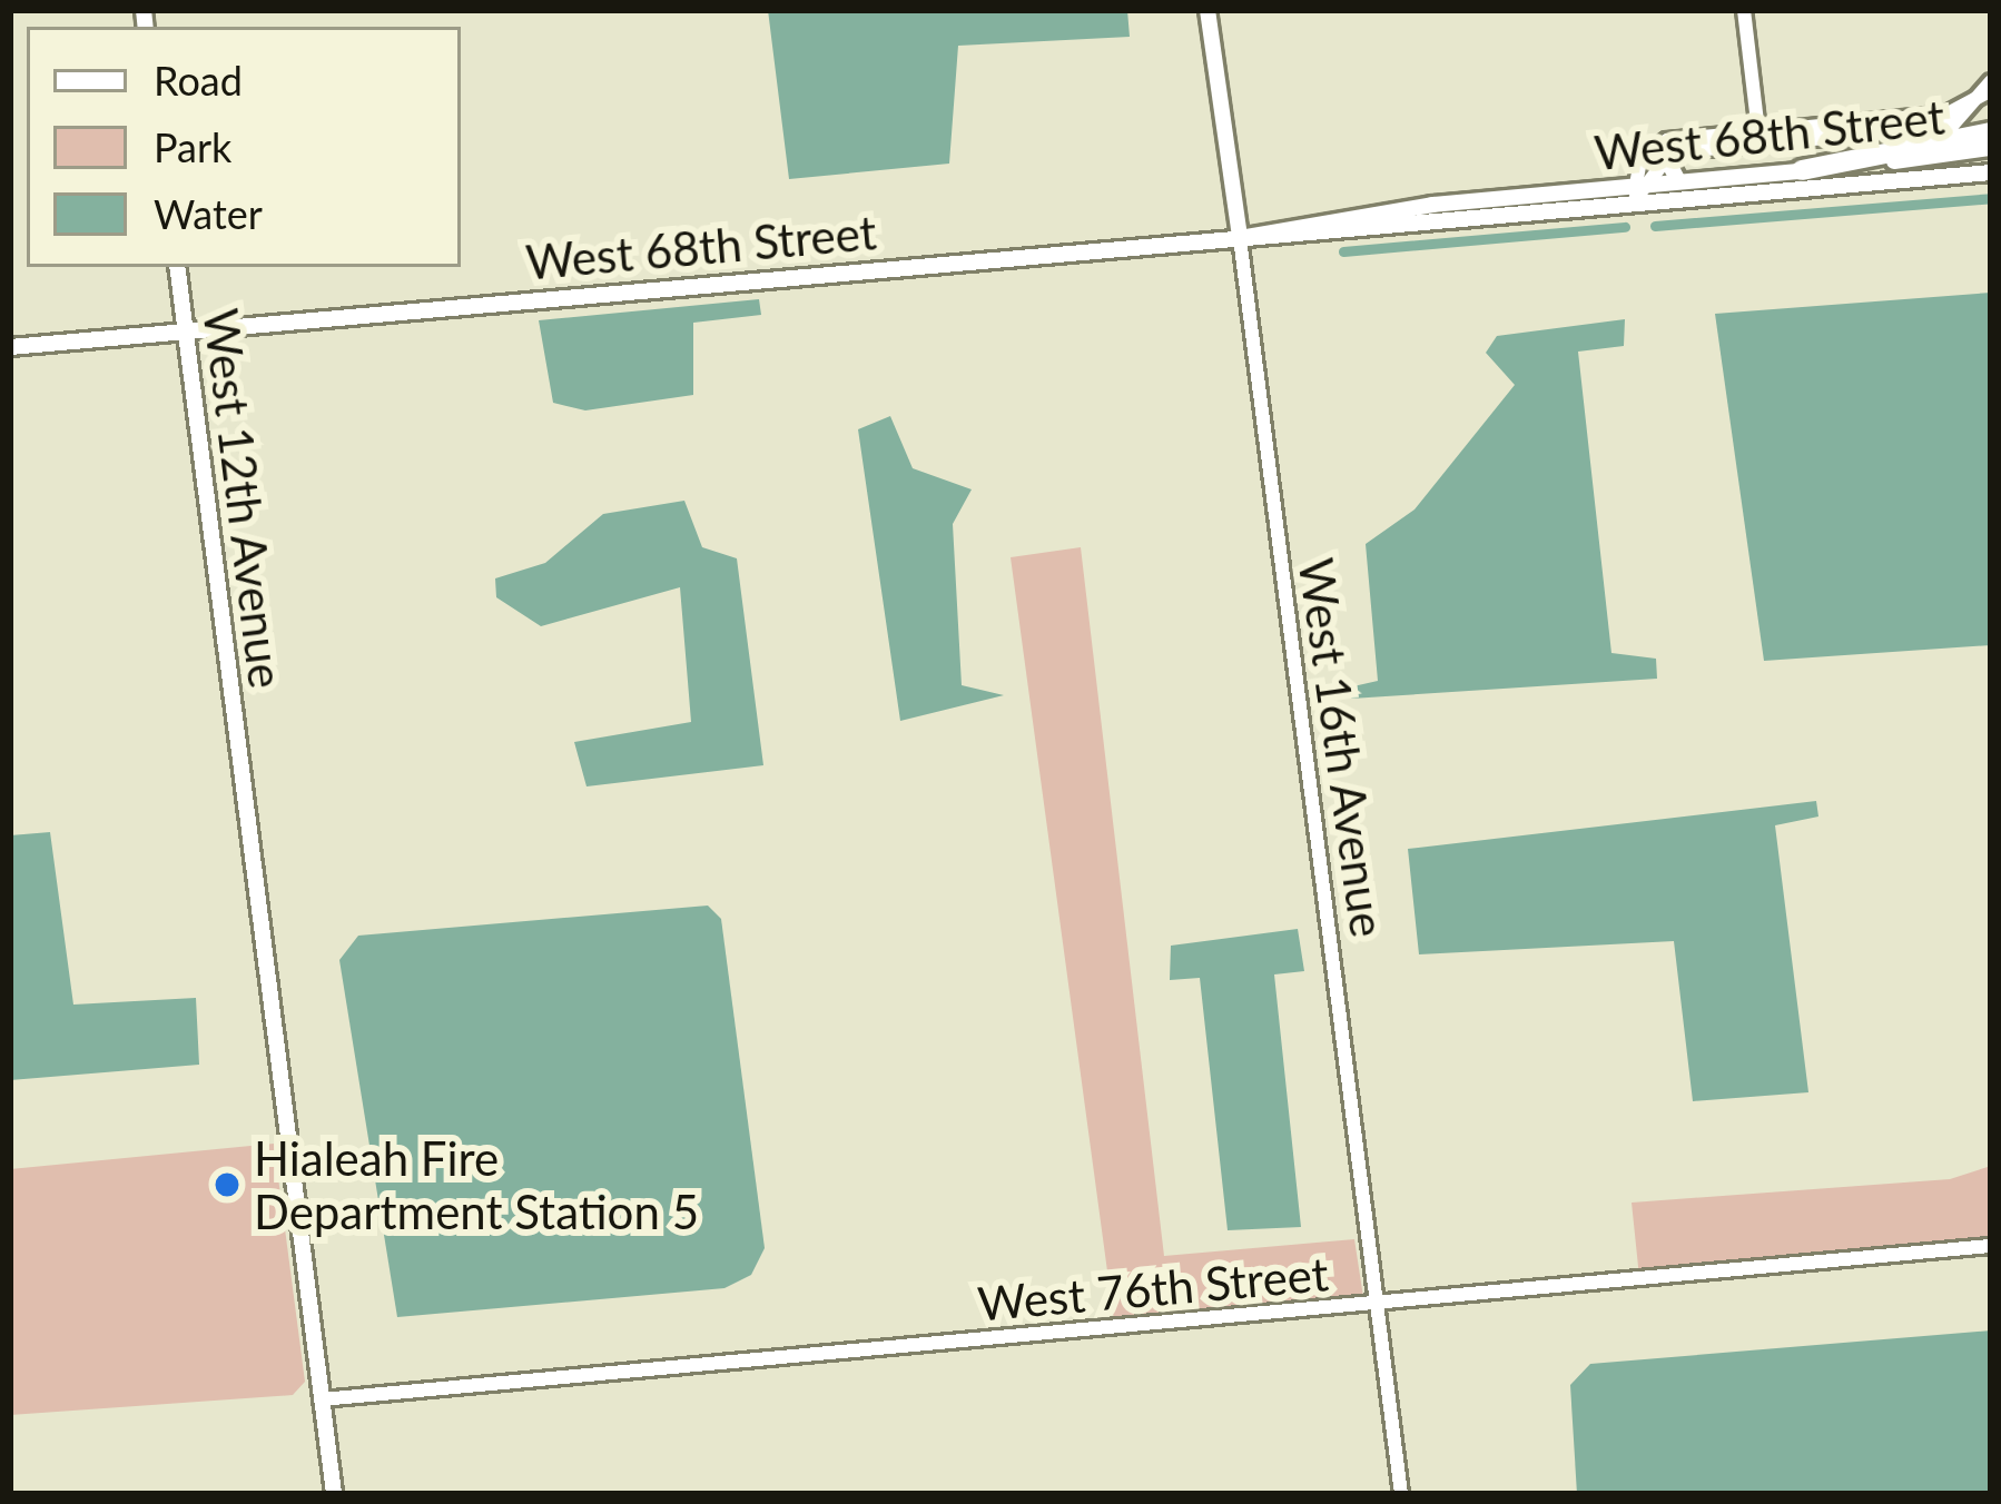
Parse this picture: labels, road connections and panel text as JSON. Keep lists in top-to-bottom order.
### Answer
{
  "streets": {
    "main road": ["West 68th Street", "West 12th Avenue", "West 16th Avenue"],
    "street": ["West 76th Street"]
  },
  "crossings": [
    ["West 68th Street", "West 12th Avenue"],
    ["West 68th Street", "West 16th Avenue"],
    ["West 12th Avenue", "West 76th Street"],
    ["West 16th Avenue", "West 76th Street"]
  ],
  "places": ["Hialeah Fire Department Station 5"],
  "legend": ["Road", "Park", "Water"]
}
